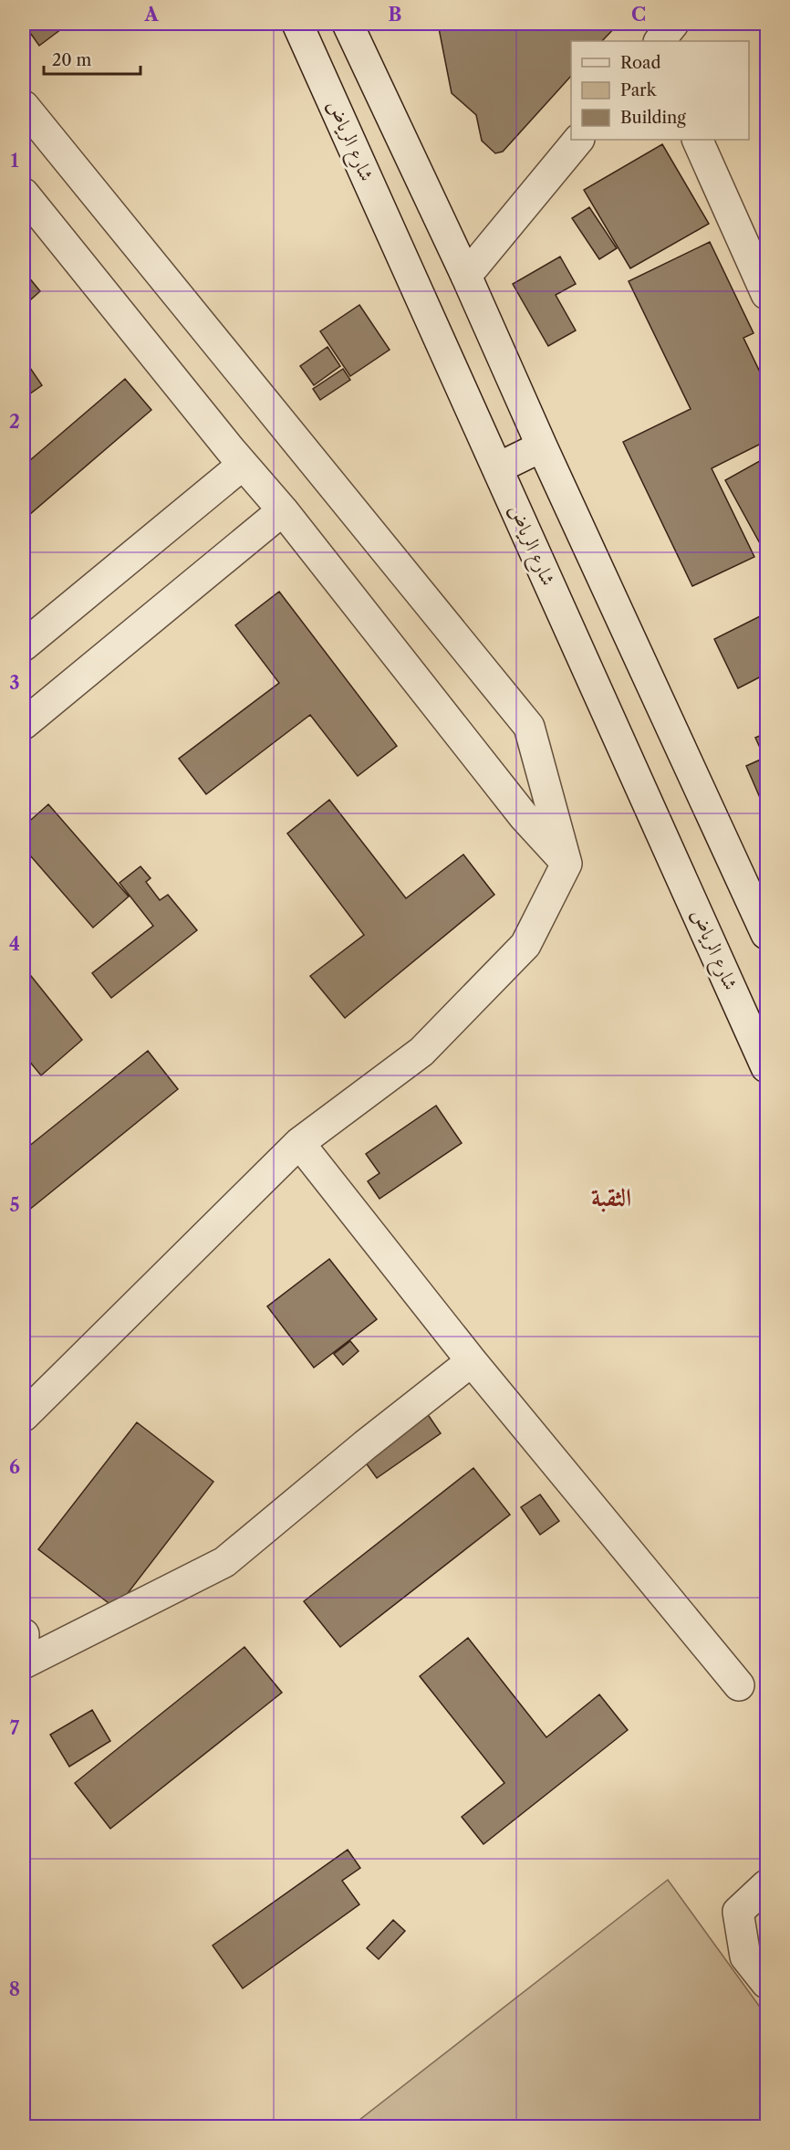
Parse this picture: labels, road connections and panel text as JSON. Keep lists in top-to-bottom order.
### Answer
{
  "streets": {
    "street": ["شارع الرياض"]
  },
  "districts": ["الثقبة"],
  "legend": ["Road", "Park", "Building"],
  "scale_bar": "20 m",
  "grid": {
    "columns": ["A", "B", "C"],
    "rows": [
      "1",
      "2",
      "3",
      "4",
      "5",
      "6",
      "7",
      "8"
    ]
  }
}
